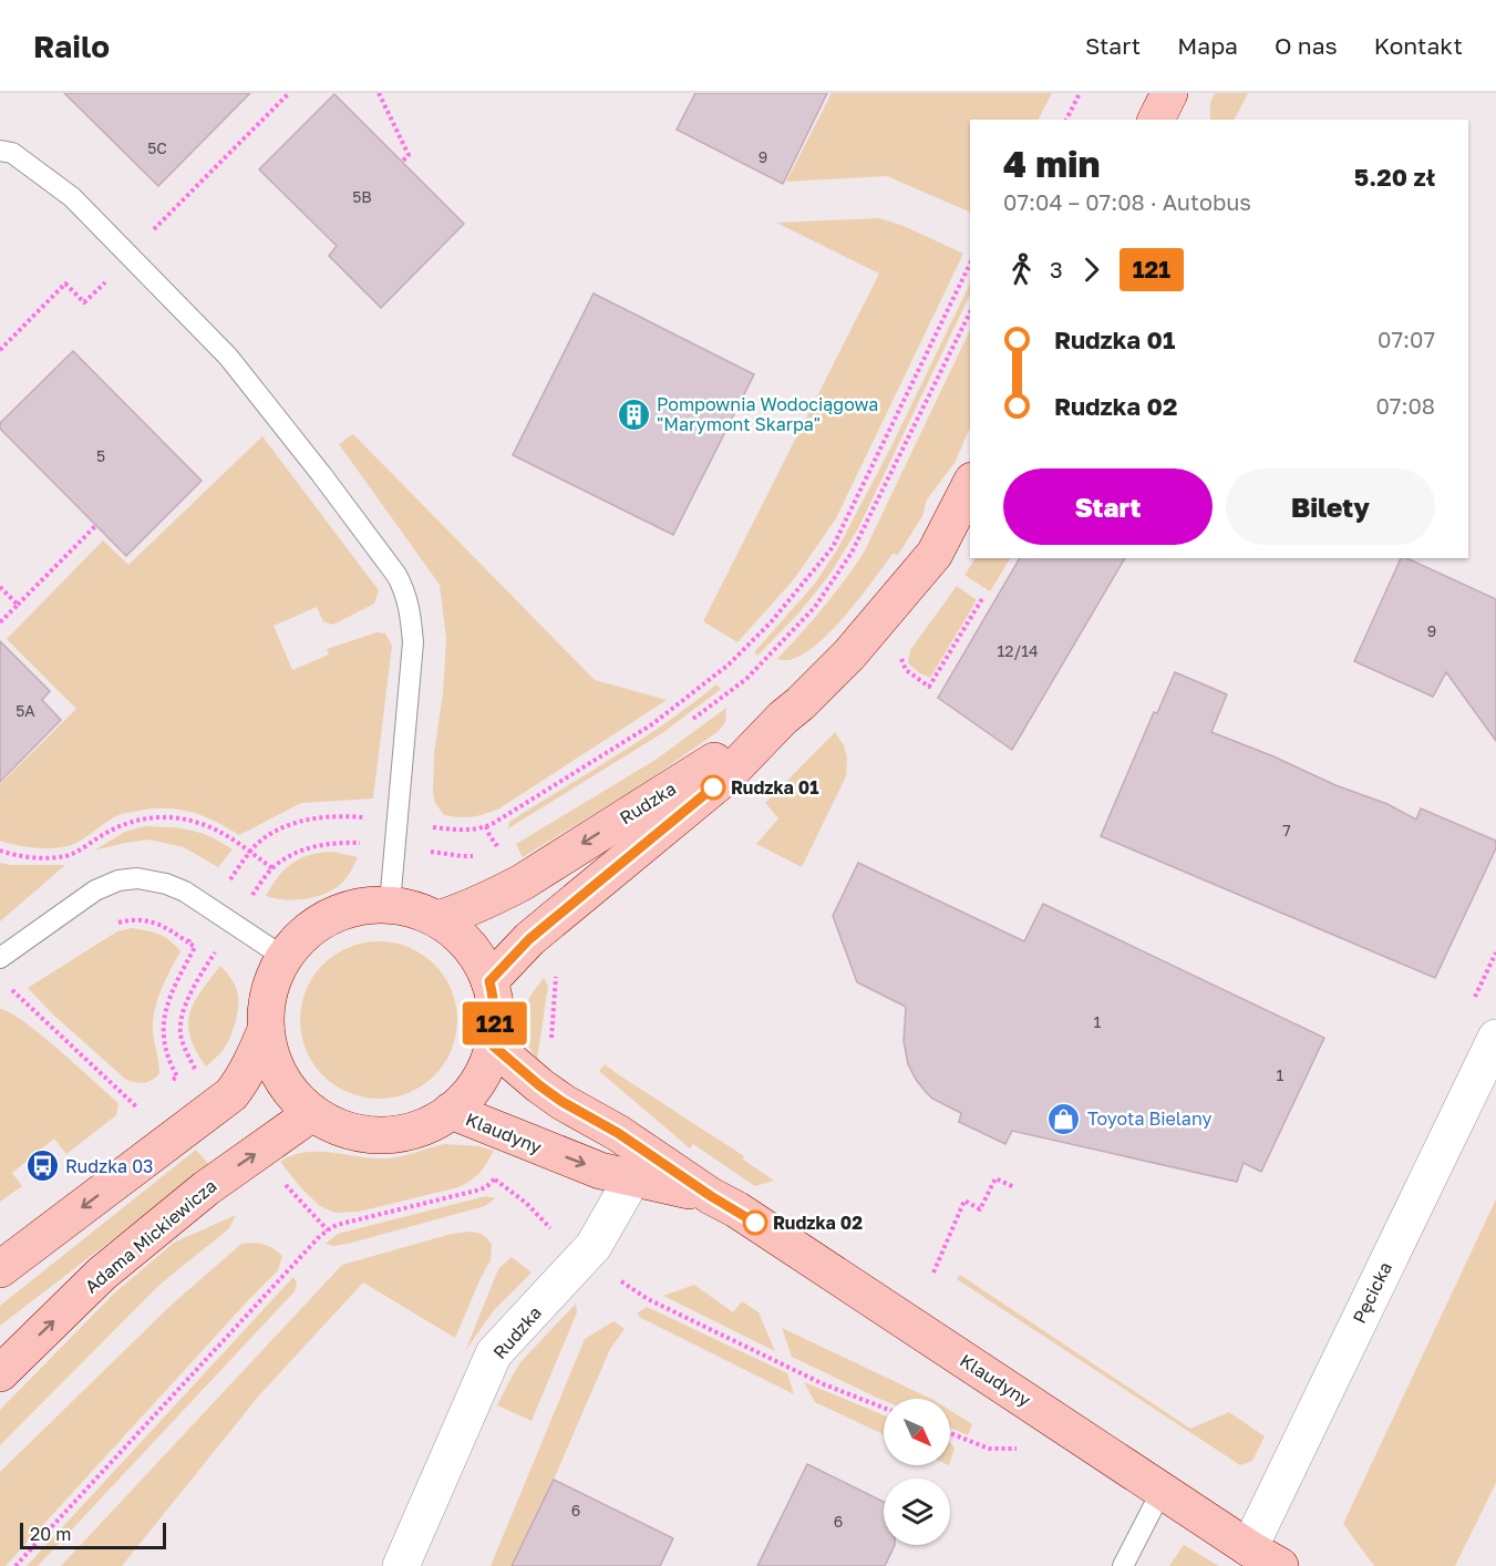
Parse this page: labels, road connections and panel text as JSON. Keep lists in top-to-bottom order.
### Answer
{
  "streets": {
    "street": [
      "Rudzka",
      "Klaudyny",
      "Adama Mickiewicza",
      "Pęcicka"
    ]
  },
  "crossings": [
    ["Rudzka", "Klaudyny"],
    ["Rudzka", "Adama Mickiewicza"],
    ["Klaudyny", "Adama Mickiewicza"],
    ["Klaudyny", "Pęcicka"]
  ],
  "places": {
    "building": ["Pompownia Wodociągowa \"Marymont Skarpa\""],
    "other": ["Rudzka 01", "Rudzka 02"],
    "shop": ["Toyota Bielany"],
    "bus stop": ["Rudzka 03"]
  },
  "lines": ["bus line 121"],
  "house_numbers": [
    "5C",
    "9",
    "5B",
    "5",
    "9",
    "12/14",
    "5A",
    "7",
    "1",
    "1",
    "6",
    "6"
  ],
  "scale_bar": "20 m",
  "north": "bottom right",
  "page": {
    "header": "Railo",
    "nav": [
      "Start",
      "Mapa",
      "O nas",
      "Kontakt"
    ],
    "on_map": "121",
    "heading": ["4 min", "07:04 – 07:08 · Autobus", "5.20 zł"],
    "legs": ["3", "121"],
    "list": [
      {
        "name": "Rudzka 01",
        "value": "07:07"
      },
      {
        "name": "Rudzka 02",
        "value": "07:08"
      }
    ],
    "buttons": ["Start", "Bilety"],
    "scale": "20 m"
  }
}
